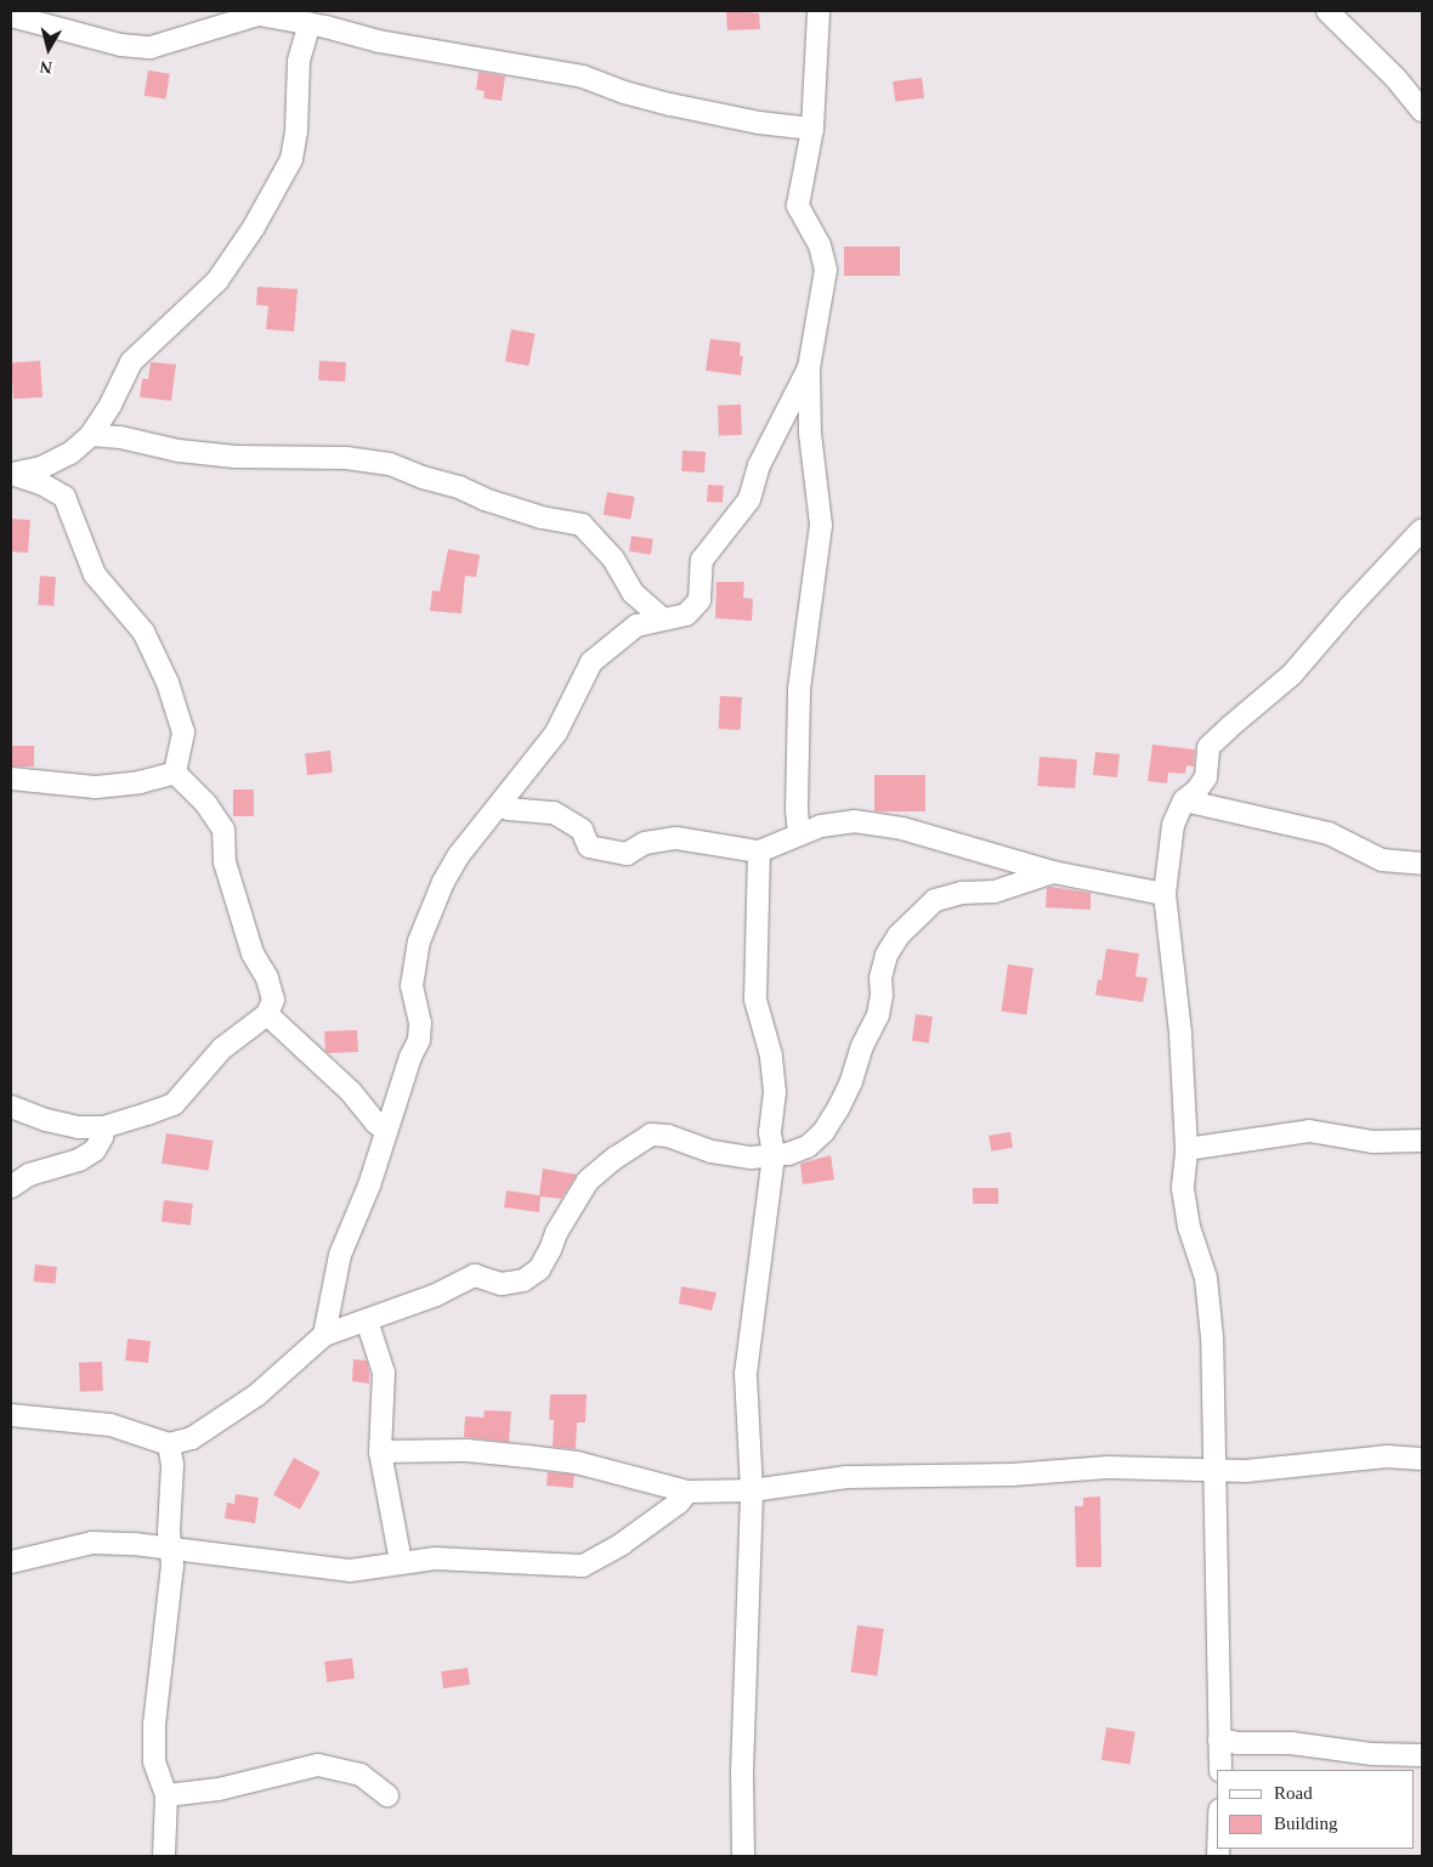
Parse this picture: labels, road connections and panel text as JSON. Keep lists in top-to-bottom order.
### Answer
{
  "legend": ["Road", "Building"],
  "north": "bottom"
}
